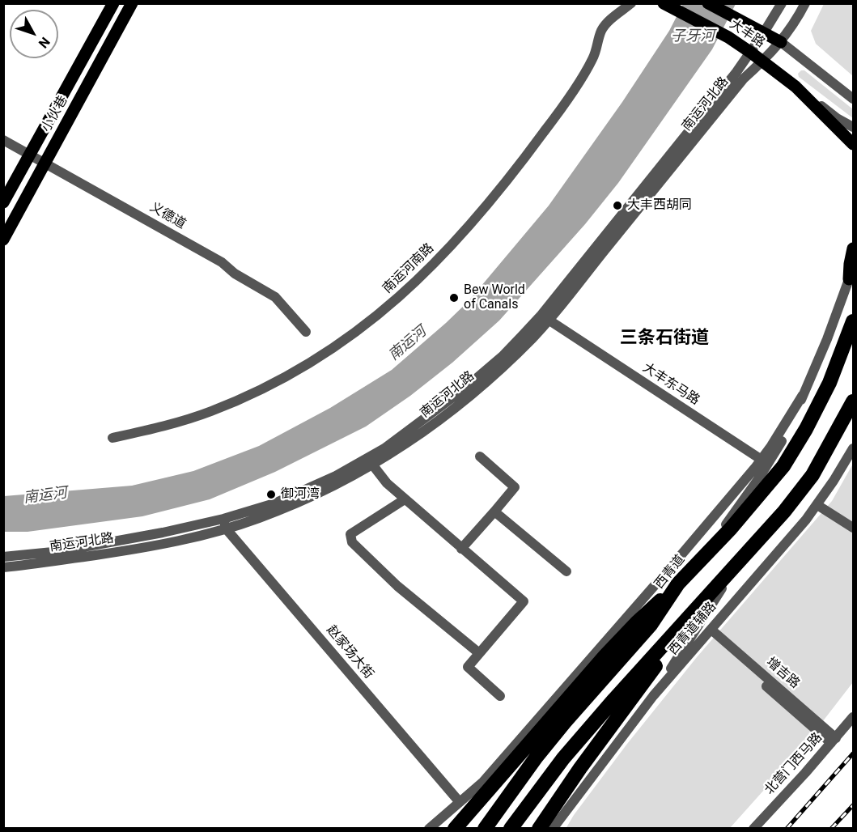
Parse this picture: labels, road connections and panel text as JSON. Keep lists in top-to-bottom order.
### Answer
{
  "streets": {
    "highway": ["西青道"],
    "main road": ["大丰路", "小伙巷"],
    "street": [
      "南运河北路",
      "义德道",
      "南运河南路",
      "大丰东马路",
      "西青道辅路",
      "赵家场大街",
      "增吉路",
      "北营门西马路"
    ]
  },
  "crossings": [
    ["大丰路", "南运河北路"],
    ["南运河北路", "大丰东马路"],
    ["南运河北路", "赵家场大街"],
    ["小伙巷", "义德道"],
    ["西青道辅路", "增吉路"],
    ["增吉路", "北营门西马路"]
  ],
  "districts": ["三条石街道"],
  "water": ["子牙河", "南运河"],
  "places": ["大丰西胡同", "Bew World of Canals", "御河湾"],
  "north": "bottom right"
}
